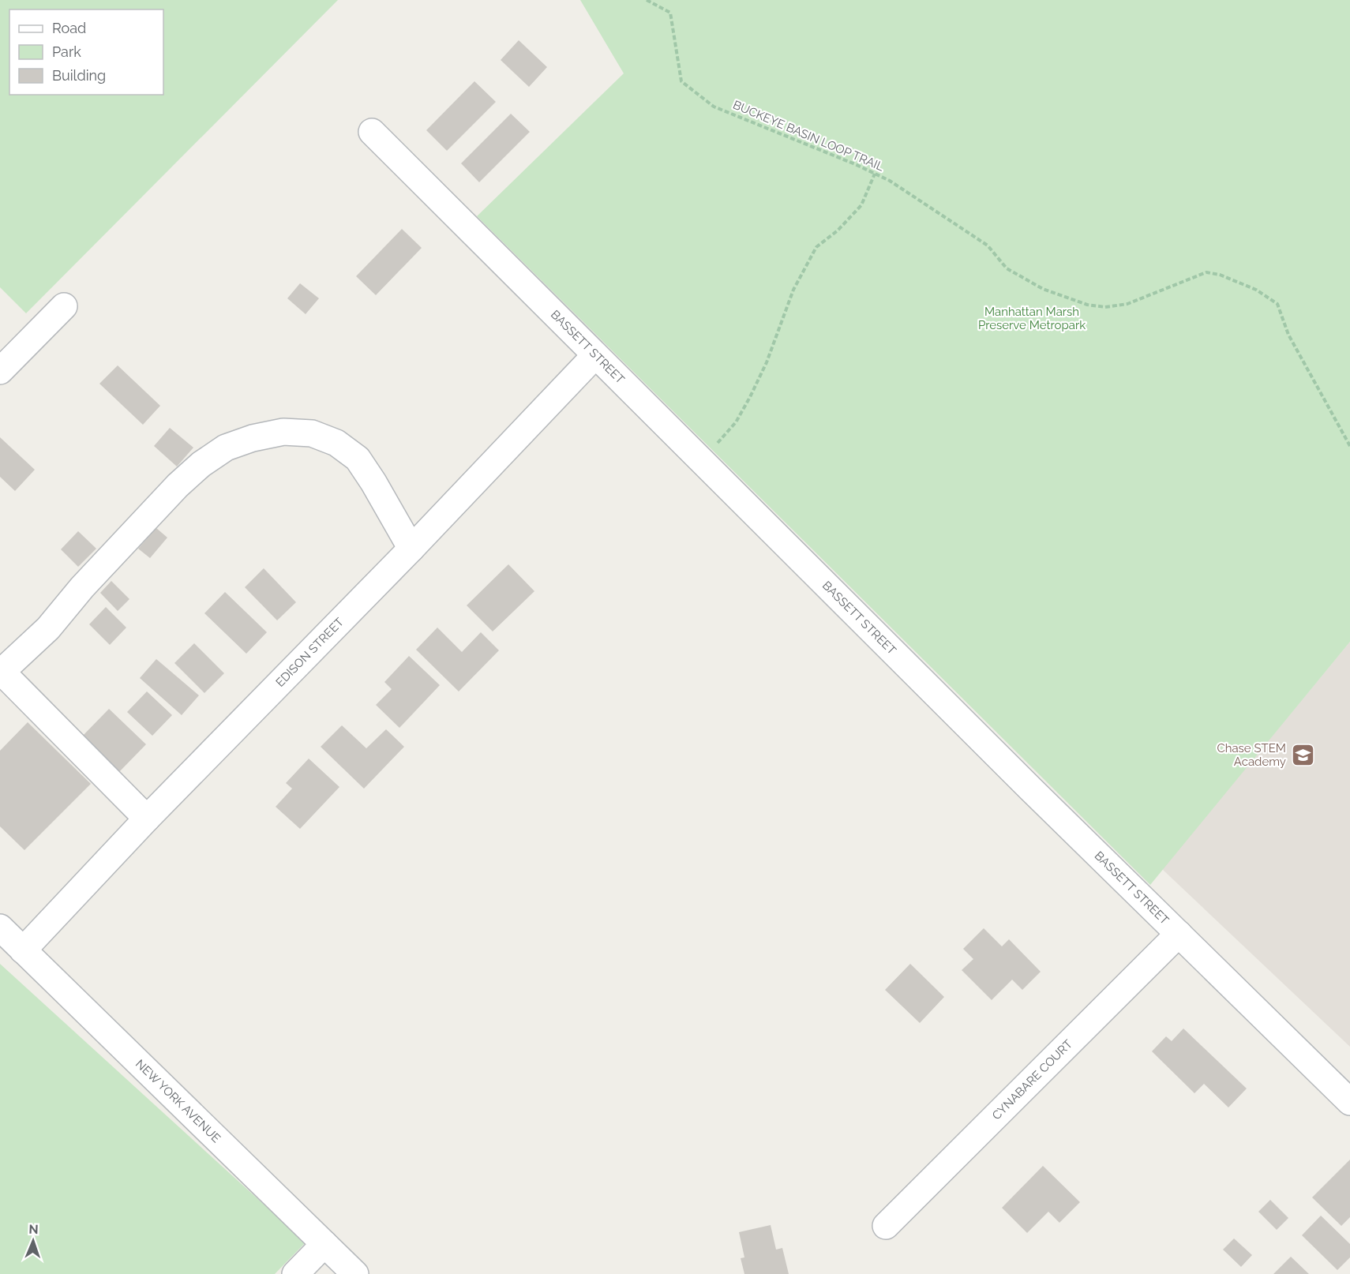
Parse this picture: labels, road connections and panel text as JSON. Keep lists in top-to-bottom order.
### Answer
{
  "streets": {
    "street": [
      "BASSETT STREET",
      "EDISON STREET",
      "CYNABARE COURT",
      "NEW YORK AVENUE"
    ],
    "path": ["BUCKEYE BASIN LOOP TRAIL"]
  },
  "crossings": [
    ["BASSETT STREET", "EDISON STREET"],
    ["BASSETT STREET", "CYNABARE COURT"],
    ["EDISON STREET", "NEW YORK AVENUE"]
  ],
  "parks": ["Manhattan Marsh Preserve Metropark"],
  "places": {
    "school or university": ["Chase STEM Academy"]
  },
  "legend": ["Road", "Park", "Building"],
  "north": "top"
}
